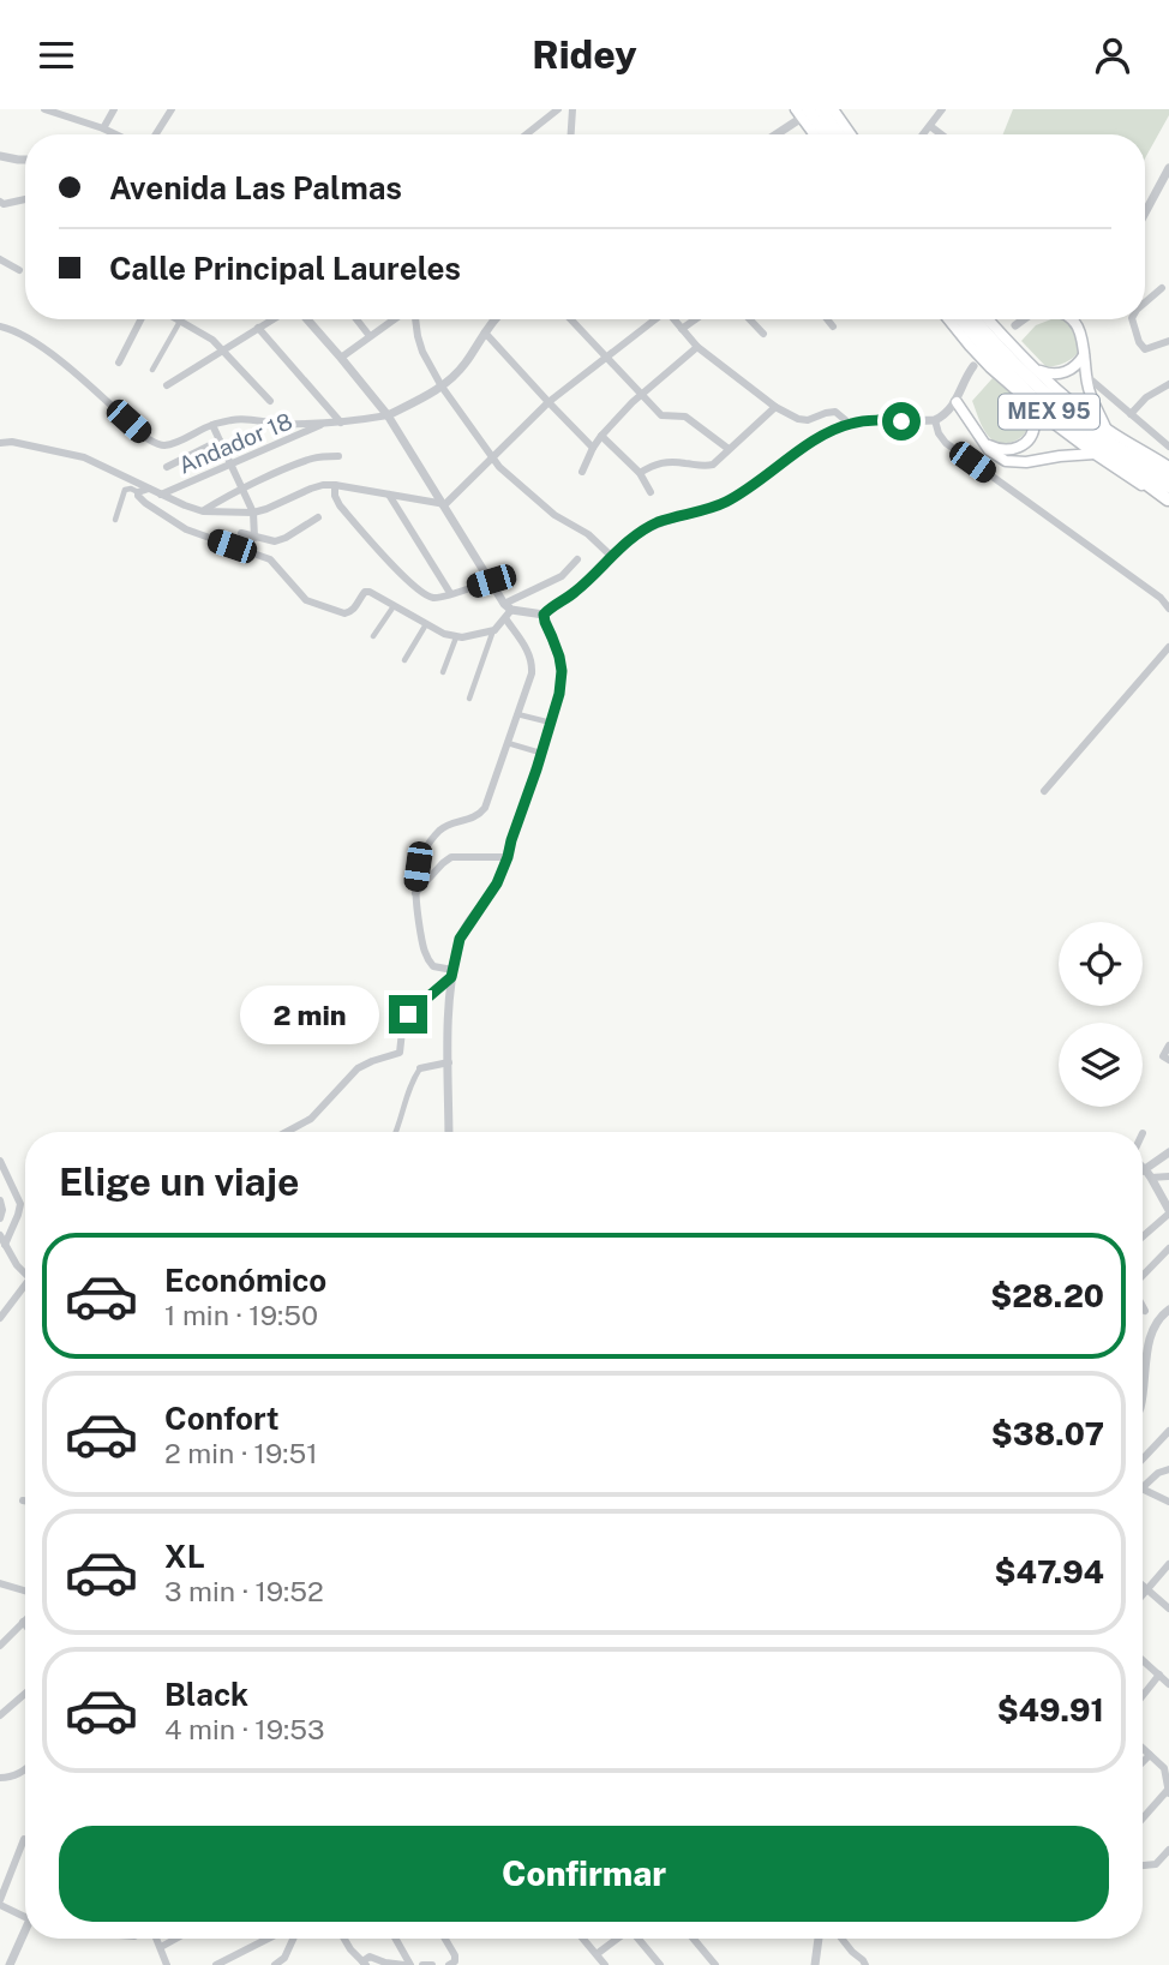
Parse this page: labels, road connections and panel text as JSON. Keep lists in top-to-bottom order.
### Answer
{
  "streets": {
    "highway": ["MEX 95"],
    "street": ["Andador 18"]
  },
  "page": {
    "header": "Ridey",
    "banner": ["Avenida Las Palmas", "Calle Principal Laureles"],
    "bubble": "2 min",
    "heading": "Elige un viaje",
    "list": [
      {
        "name": "Económico",
        "note": "1 min · 19:50",
        "value": "$28.20"
      },
      {
        "name": "Confort",
        "note": "2 min · 19:51",
        "value": "$38.07"
      },
      {
        "name": "XL",
        "note": "3 min · 19:52",
        "value": "$47.94"
      },
      {
        "name": "Black",
        "note": "4 min · 19:53",
        "value": "$49.91"
      }
    ],
    "buttons": "Confirmar"
  }
}
